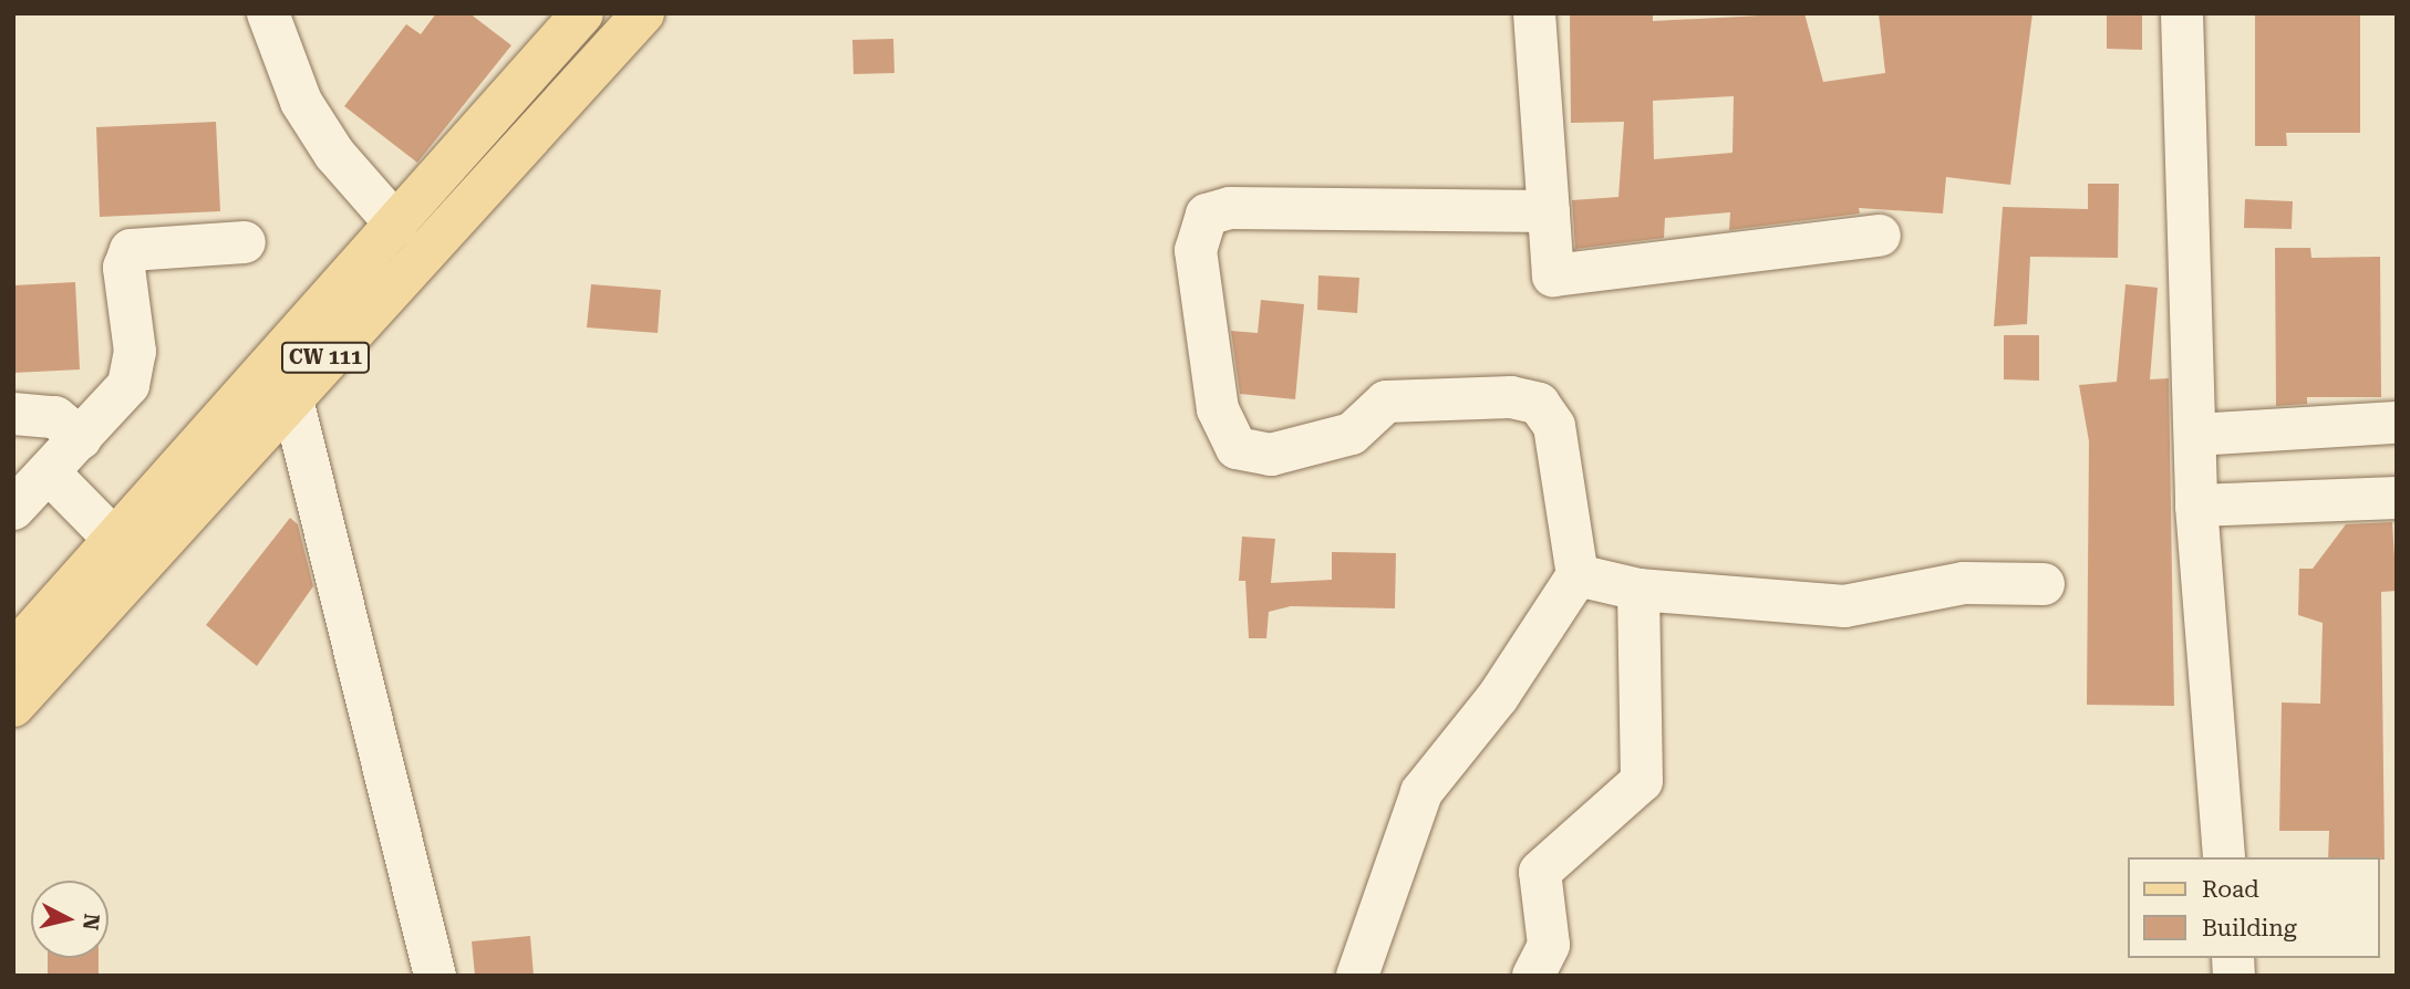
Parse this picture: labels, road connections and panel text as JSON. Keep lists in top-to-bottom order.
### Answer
{
  "streets": {
    "main road": ["CW 111"]
  },
  "legend": ["Road", "Building"],
  "north": "right"
}
